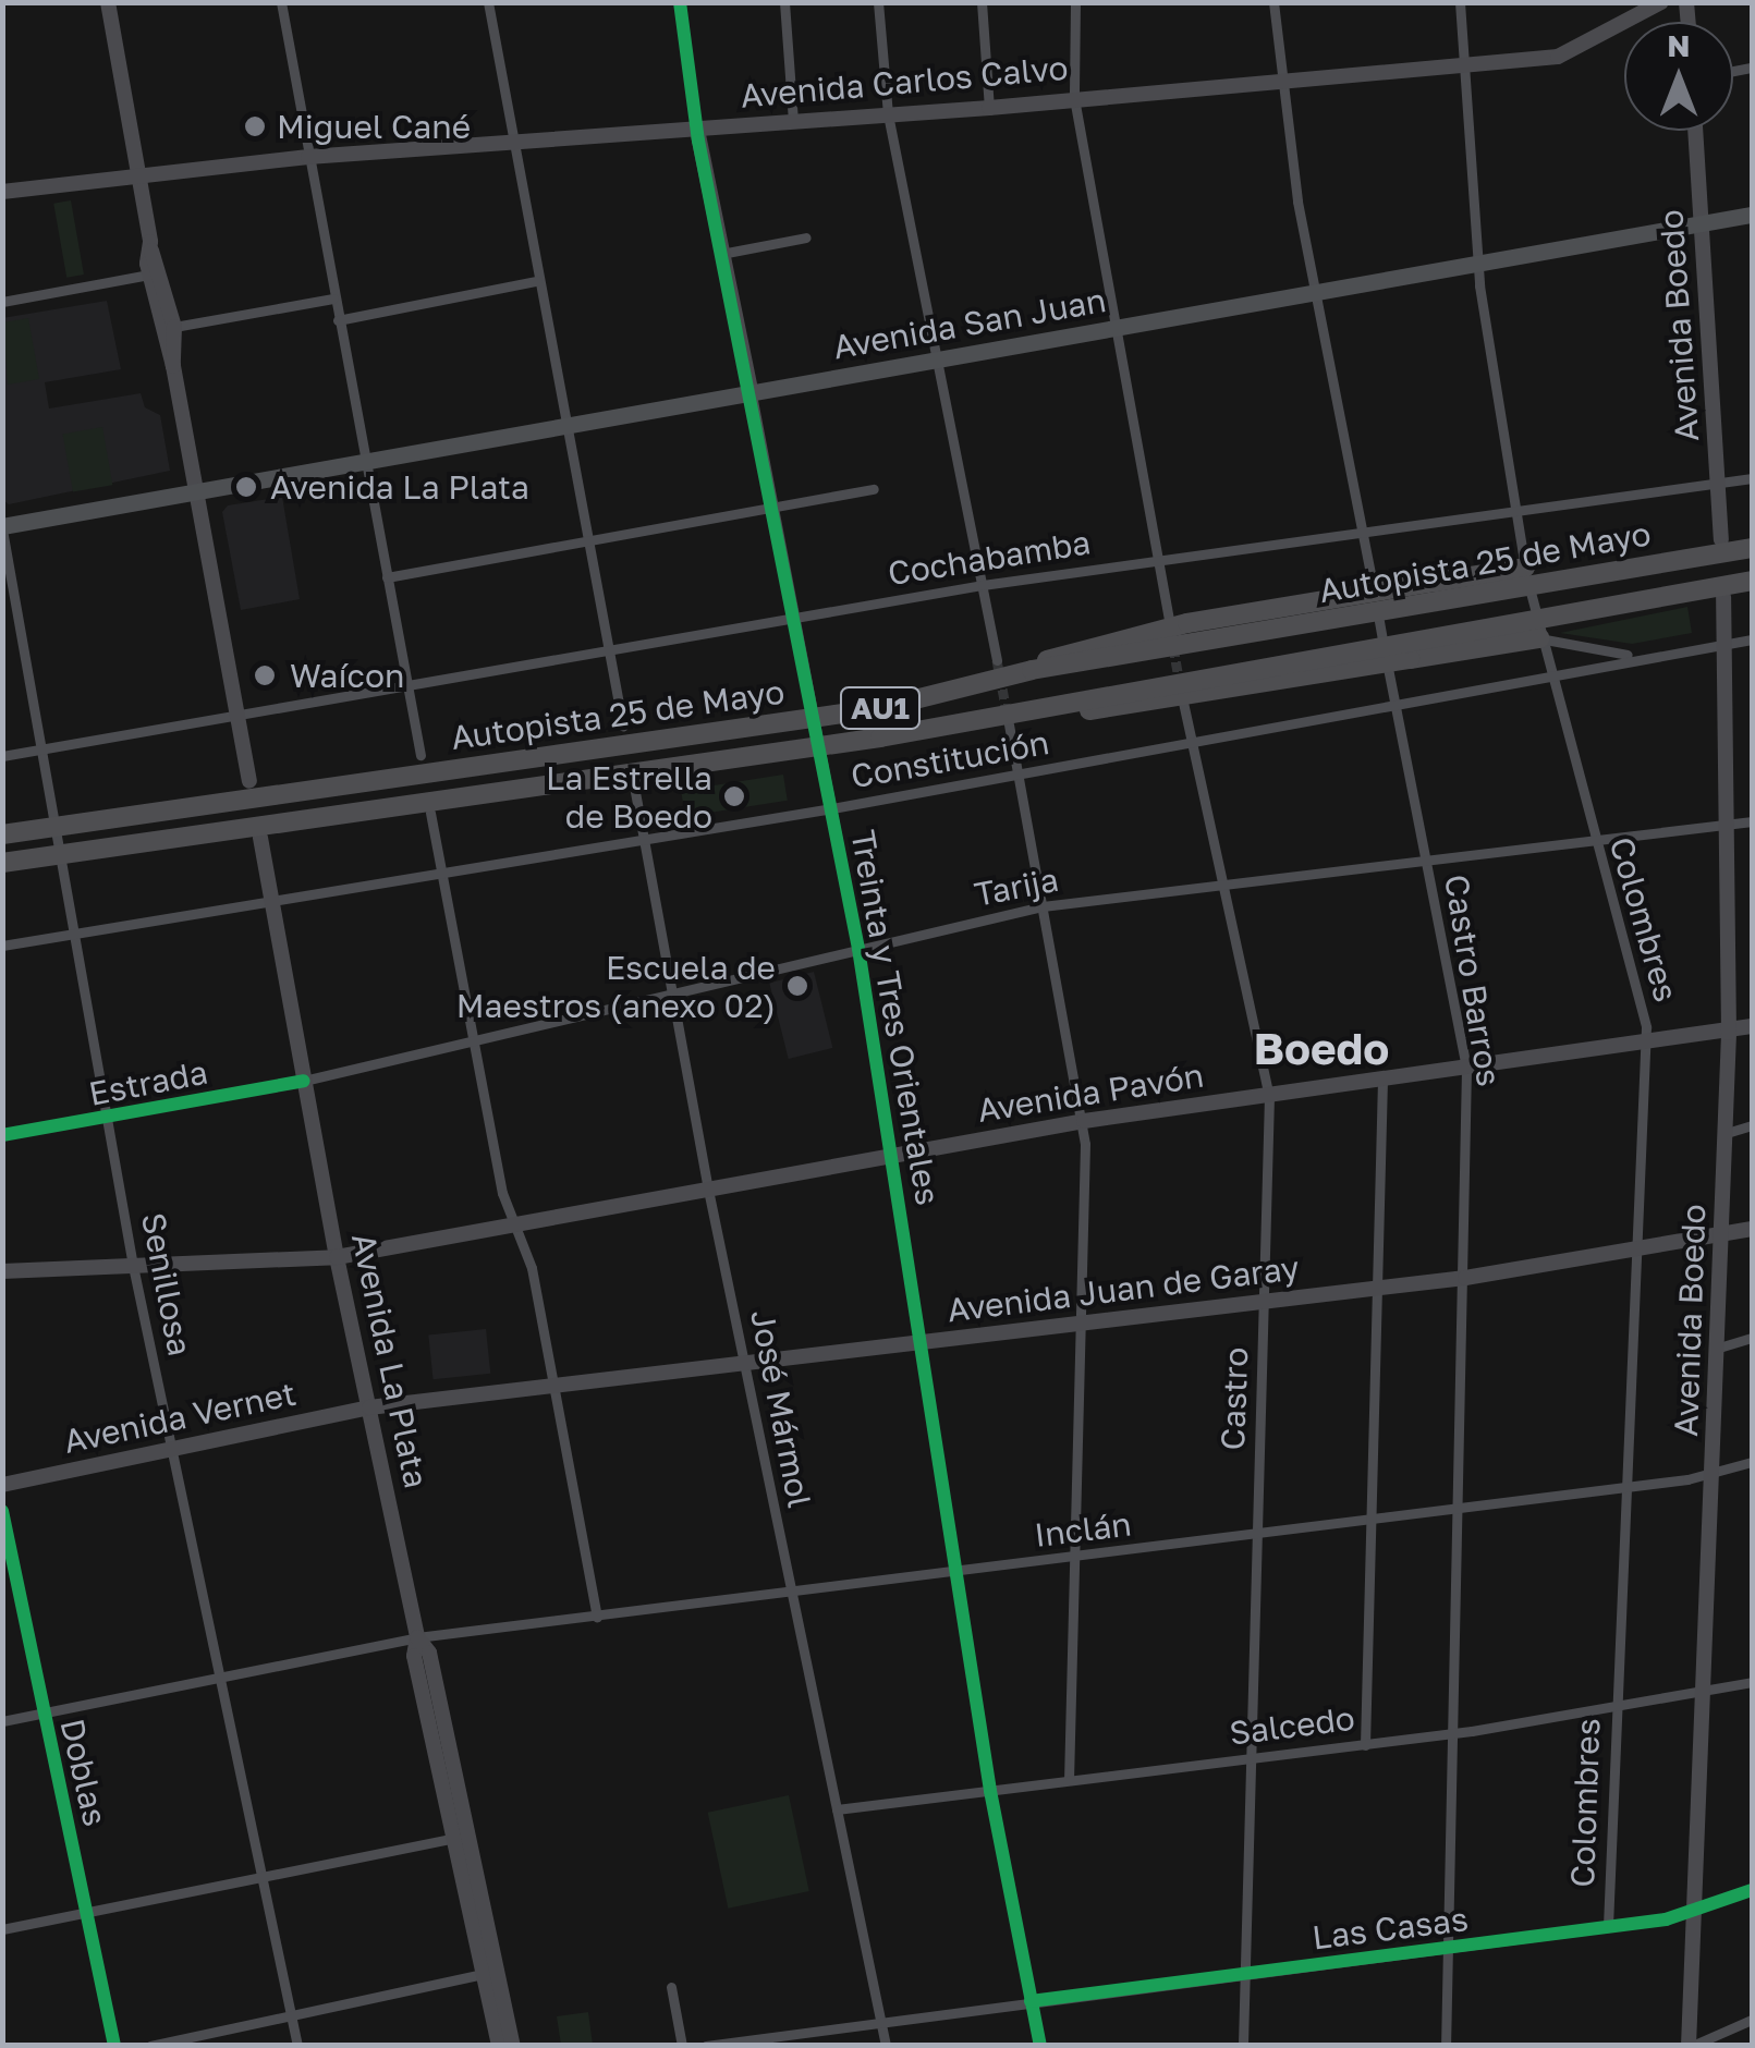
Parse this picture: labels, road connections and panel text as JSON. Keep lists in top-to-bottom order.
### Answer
{
  "streets": {
    "highway": ["Autopista 25 de Mayo", "AU1"],
    "main road": [
      "Avenida Carlos Calvo",
      "Avenida San Juan",
      "Avenida Boedo",
      "Treinta y Tres Orientales",
      "Avenida Pavón",
      "Avenida Juan de Garay",
      "Avenida La Plata",
      "Avenida Vernet"
    ],
    "street": [
      "Cochabamba",
      "Constitución",
      "Tarija",
      "Colombres",
      "Castro Barros",
      "Estrada",
      "Senillosa",
      "Castro",
      "José Mármol",
      "Inclán",
      "Salcedo",
      "Doblas",
      "Las Casas"
    ]
  },
  "crossings": [
    ["Avenida Carlos Calvo", "Colombres"],
    ["Avenida Carlos Calvo", "Castro Barros"],
    ["Avenida Carlos Calvo", "Treinta y Tres Orientales"],
    ["Avenida San Juan", "Avenida Boedo"],
    ["Avenida San Juan", "Colombres"],
    ["Avenida San Juan", "Castro Barros"],
    ["Avenida San Juan", "Treinta y Tres Orientales"],
    ["Avenida San Juan", "Senillosa"],
    ["Avenida Boedo", "Cochabamba"],
    ["Avenida Boedo", "Constitución"],
    ["Avenida Boedo", "Tarija"],
    ["Avenida Boedo", "Avenida Pavón"],
    ["Avenida Boedo", "Avenida Juan de Garay"],
    ["Avenida Boedo", "Inclán"],
    ["Avenida Boedo", "Salcedo"],
    ["Avenida Boedo", "Las Casas"],
    ["Cochabamba", "Colombres"],
    ["Cochabamba", "Castro Barros"],
    ["Cochabamba", "Treinta y Tres Orientales"],
    ["Cochabamba", "Senillosa"],
    ["Constitución", "Colombres"],
    ["Constitución", "Castro Barros"],
    ["Constitución", "Treinta y Tres Orientales"],
    ["Constitución", "Senillosa"],
    ["Constitución", "Avenida La Plata"],
    ["Constitución", "Castro"],
    ["Constitución", "José Mármol"],
    ["Tarija", "Colombres"],
    ["Tarija", "Castro Barros"],
    ["Tarija", "Treinta y Tres Orientales"],
    ["Tarija", "Estrada"],
    ["Tarija", "Avenida La Plata"],
    ["Tarija", "Castro"],
    ["Tarija", "José Mármol"],
    ["Colombres", "Avenida Pavón"],
    ["Colombres", "Avenida Juan de Garay"],
    ["Colombres", "Inclán"],
    ["Colombres", "Salcedo"],
    ["Colombres", "Las Casas"],
    ["Castro Barros", "Avenida Pavón"],
    ["Castro Barros", "Avenida Juan de Garay"],
    ["Castro Barros", "Inclán"],
    ["Castro Barros", "Salcedo"],
    ["Castro Barros", "Las Casas"],
    ["Treinta y Tres Orientales", "Avenida Pavón"],
    ["Treinta y Tres Orientales", "Avenida Juan de Garay"],
    ["Treinta y Tres Orientales", "Inclán"],
    ["Treinta y Tres Orientales", "Salcedo"],
    ["Treinta y Tres Orientales", "Las Casas"],
    ["Estrada", "Senillosa"],
    ["Estrada", "Avenida La Plata"],
    ["Avenida Pavón", "Senillosa"],
    ["Avenida Pavón", "Avenida La Plata"],
    ["Avenida Pavón", "Castro"],
    ["Avenida Pavón", "José Mármol"],
    ["Senillosa", "Avenida Vernet"],
    ["Senillosa", "Inclán"],
    ["Avenida Juan de Garay", "Avenida La Plata"],
    ["Avenida Juan de Garay", "Castro"],
    ["Avenida Juan de Garay", "José Mármol"],
    ["Avenida Juan de Garay", "Avenida Vernet"],
    ["Avenida La Plata", "Avenida Vernet"],
    ["Avenida La Plata", "Inclán"],
    ["Castro", "Inclán"],
    ["Castro", "Salcedo"],
    ["Castro", "Las Casas"],
    ["José Mármol", "Inclán"],
    ["José Mármol", "Salcedo"],
    ["José Mármol", "Las Casas"],
    ["Inclán", "Doblas"]
  ],
  "districts": ["Boedo"],
  "places": [
    "Miguel Cané",
    "Avenida La Plata",
    "Waícon",
    "La Estrella de Boedo",
    "Escuela de Maestros (anexo 02)"
  ],
  "north": "top"
}
